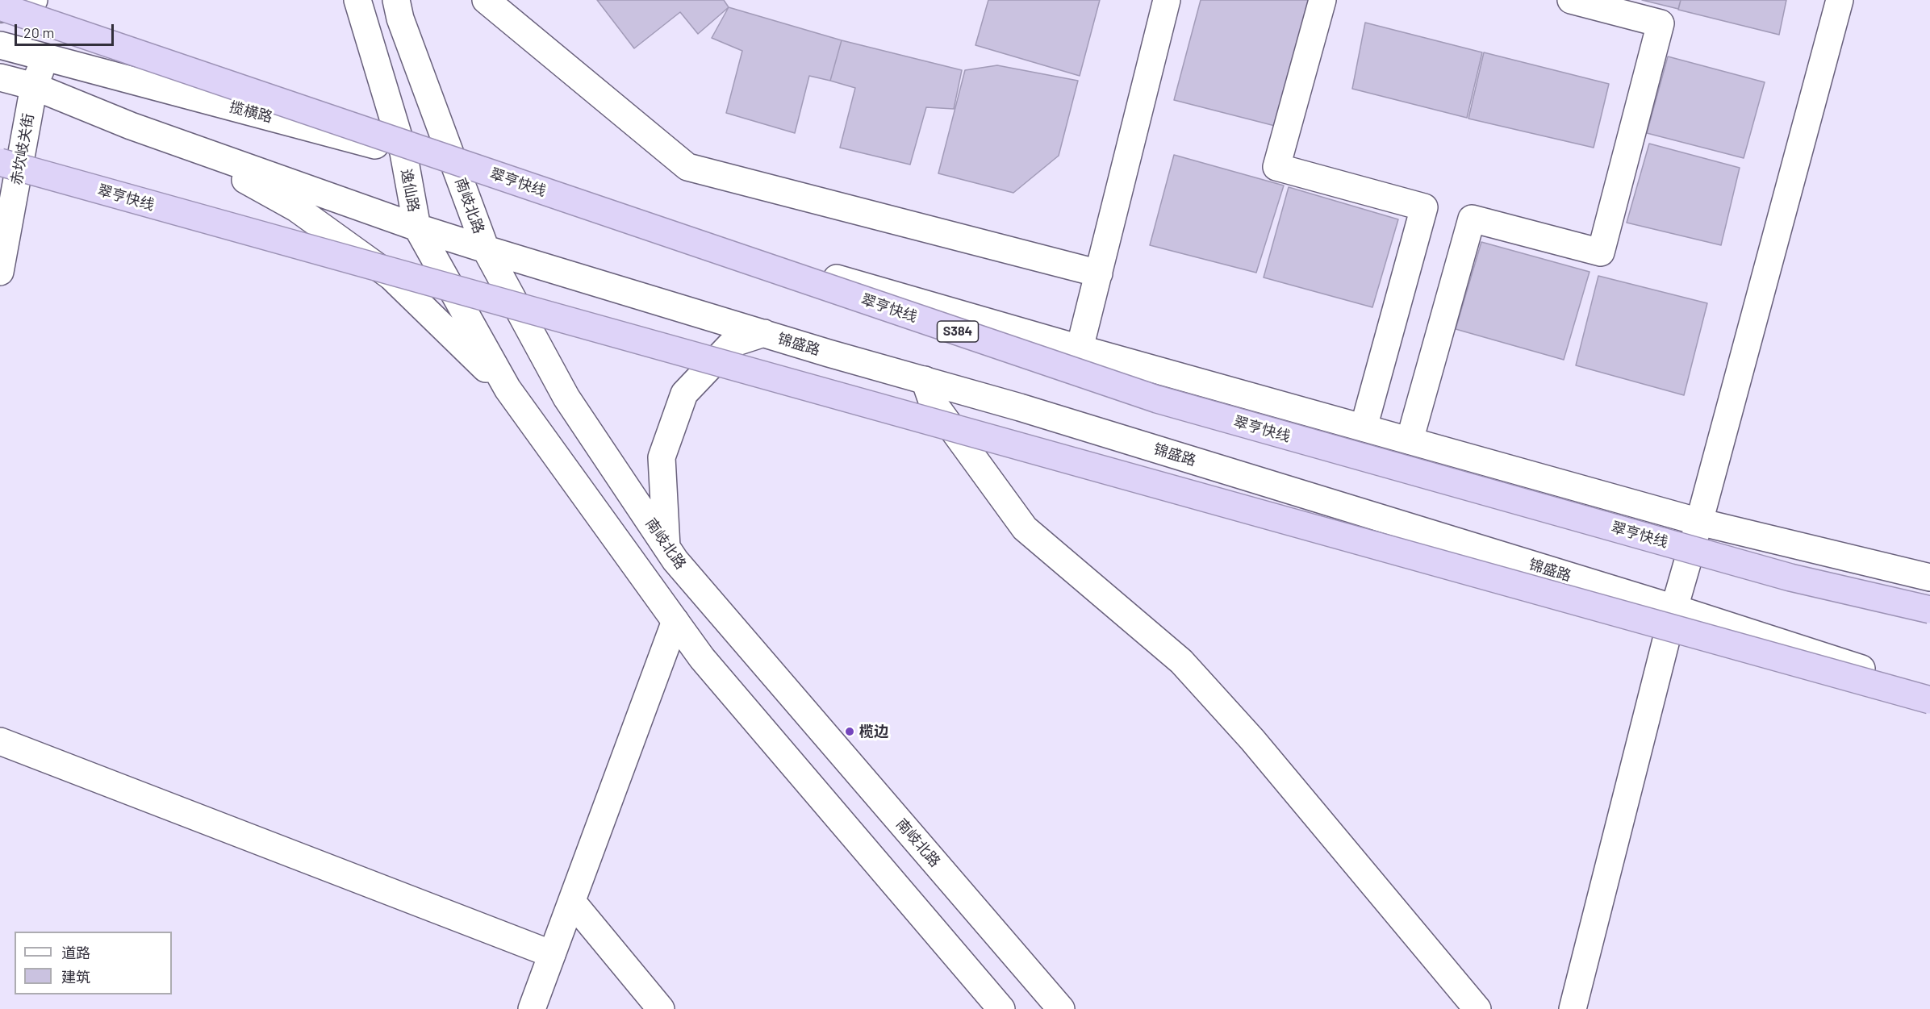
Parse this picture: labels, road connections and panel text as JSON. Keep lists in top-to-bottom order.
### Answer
{
  "streets": {
    "highway": ["翠亨快线", "S384"],
    "main road": [
      "揽横路",
      "赤坎岐关街",
      "逸仙路",
      "南岐北路",
      "锦盛路"
    ]
  },
  "crossings": [
    ["揽横路", "赤坎岐关街"],
    ["揽横路", "逸仙路"],
    ["揽横路", "南岐北路"],
    ["逸仙路", "锦盛路"],
    ["南岐北路", "锦盛路"]
  ],
  "places": ["榄边"],
  "legend": ["道路", "建筑"],
  "scale_bar": "20 m"
}
